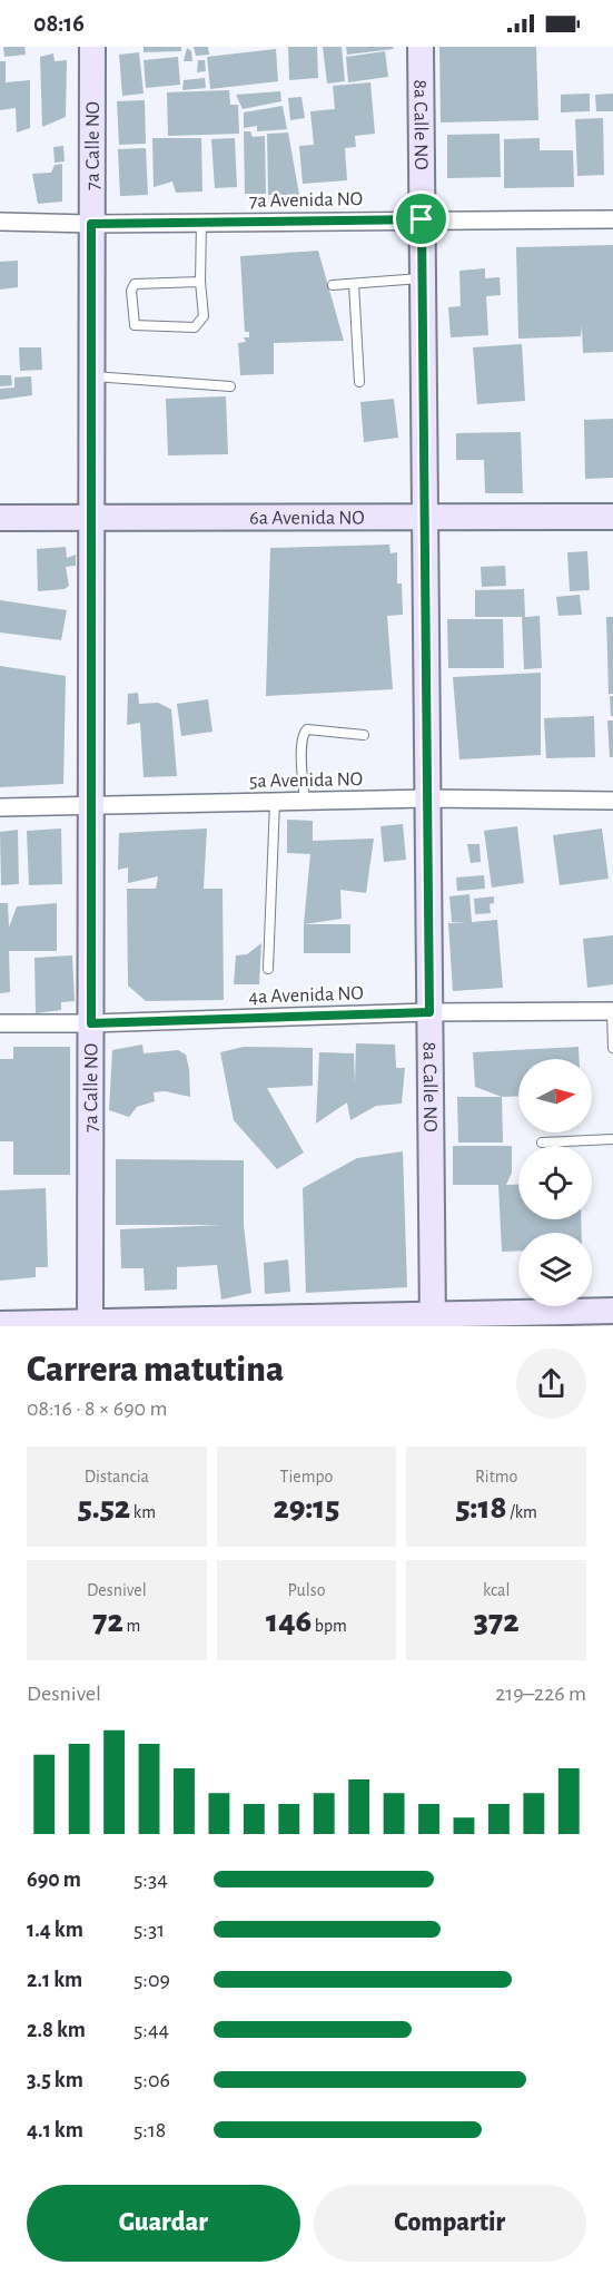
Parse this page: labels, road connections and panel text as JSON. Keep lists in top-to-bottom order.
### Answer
{
  "streets": {
    "street": [
      "8a Calle NO",
      "7a Calle NO",
      "7a Avenida NO",
      "6a Avenida NO",
      "5a Avenida NO",
      "4a Avenida NO"
    ]
  },
  "crossings": [
    ["8a Calle NO", "7a Avenida NO"],
    ["8a Calle NO", "6a Avenida NO"],
    ["8a Calle NO", "5a Avenida NO"],
    ["8a Calle NO", "4a Avenida NO"],
    ["7a Calle NO", "7a Avenida NO"],
    ["7a Calle NO", "6a Avenida NO"],
    ["7a Calle NO", "5a Avenida NO"],
    ["7a Calle NO", "4a Avenida NO"]
  ],
  "north": "right",
  "page": {
    "status": "08:16",
    "heading": ["Carrera matutina", "08:16 · 8 × 690 m"],
    "stats": [
      ["Distancia", "5.52 km"],
      ["Tiempo", "29:15"],
      ["Ritmo", "5:18 /km"],
      ["Desnivel", "72 m"],
      ["Pulso", "146 bpm"],
      ["kcal", "372"]
    ],
    "chart": ["Desnivel", "219–226 m"],
    "list": [
      {
        "name": "690 m",
        "note": "5:34"
      },
      {
        "name": "1.4 km",
        "note": "5:31"
      },
      {
        "name": "2.1 km",
        "note": "5:09"
      },
      {
        "name": "2.8 km",
        "note": "5:44"
      },
      {
        "name": "3.5 km",
        "note": "5:06"
      },
      {
        "name": "4.1 km",
        "note": "5:18"
      }
    ],
    "buttons": ["Guardar", "Compartir"]
  }
}
